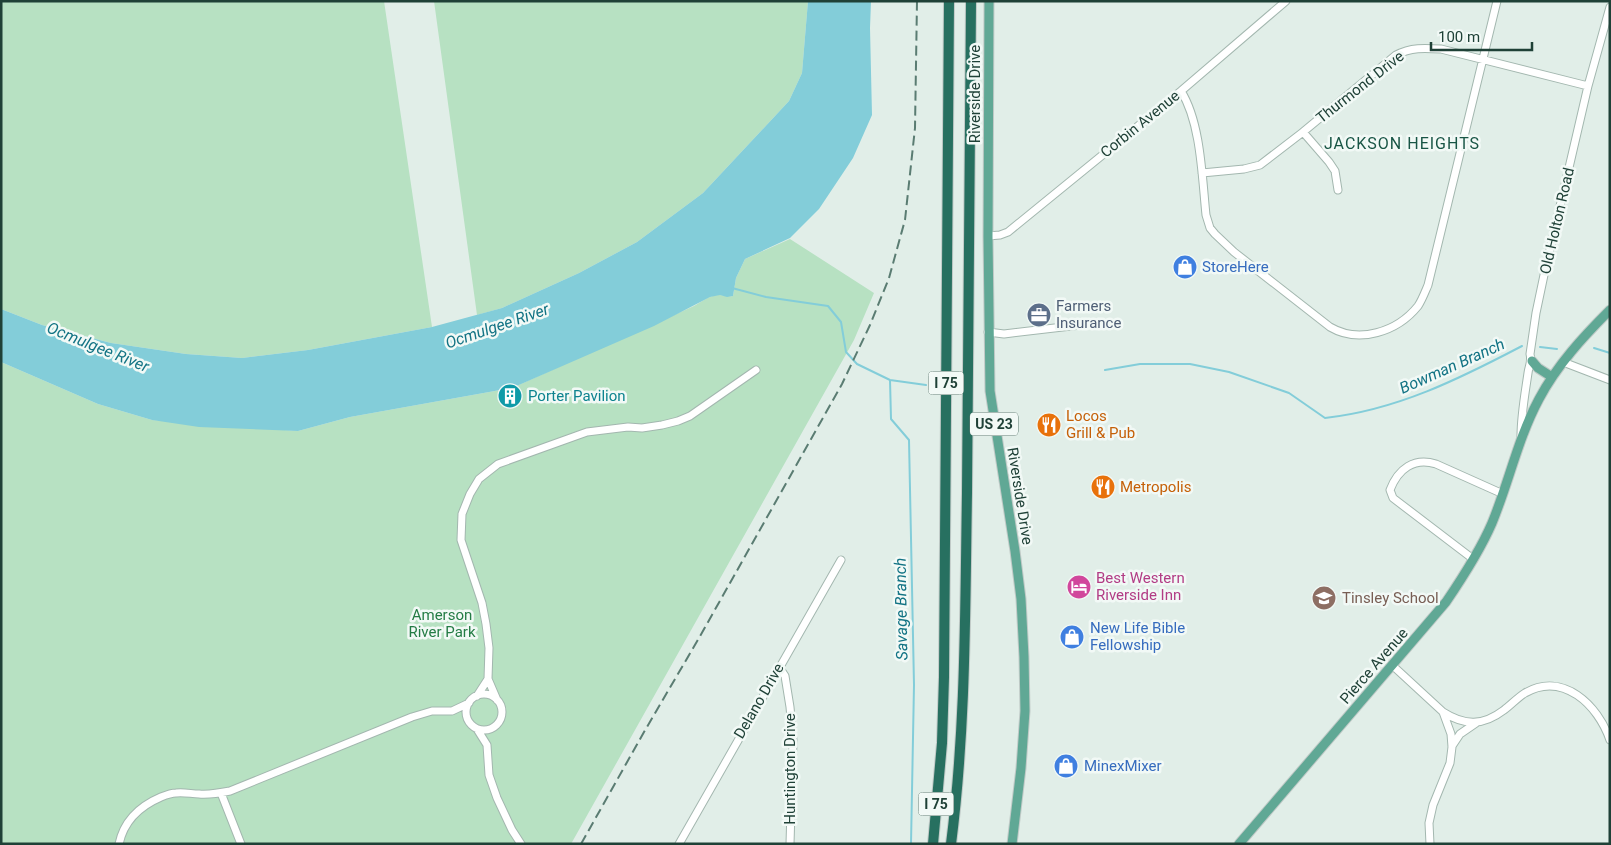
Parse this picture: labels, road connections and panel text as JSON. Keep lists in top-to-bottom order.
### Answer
{
  "streets": {
    "highway": ["I 75"],
    "main road": ["Riverside Drive", "US 23", "Pierce Avenue"],
    "street": [
      "Thurmond Drive",
      "Corbin Avenue",
      "Old Holton Road",
      "Delano Drive",
      "Huntington Drive"
    ]
  },
  "crossings": [
    ["Thurmond Drive", "Old Holton Road"],
    ["Riverside Drive", "Corbin Avenue"],
    ["Old Holton Road", "Pierce Avenue"],
    ["Delano Drive", "Huntington Drive"]
  ],
  "districts": ["JACKSON HEIGHTS"],
  "water": ["Ocmulgee River", "Bowman Branch", "Savage Branch"],
  "parks": ["Amerson River Park"],
  "places": {
    "shop": ["StoreHere", "New Life Bible Fellowship", "MinexMixer"],
    "office": ["Farmers Insurance"],
    "building": ["Porter Pavilion"],
    "restaurant": ["Locos Grill & Pub", "Metropolis"],
    "hotel": ["Best Western Riverside Inn"],
    "school or university": ["Tinsley School"]
  },
  "scale_bar": "100 m"
}
